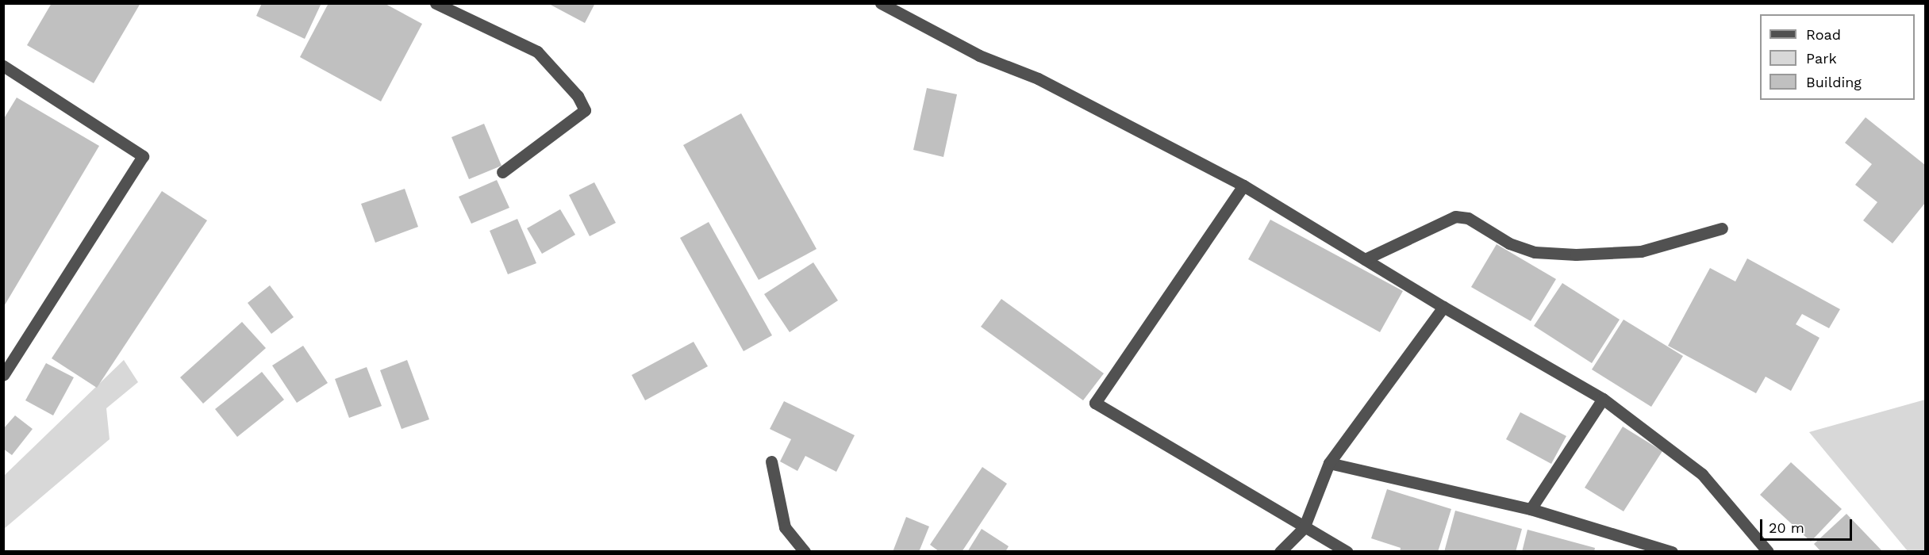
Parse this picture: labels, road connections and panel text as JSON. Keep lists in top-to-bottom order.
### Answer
{
  "legend": ["Road", "Park", "Building"],
  "scale_bar": "20 m"
}
